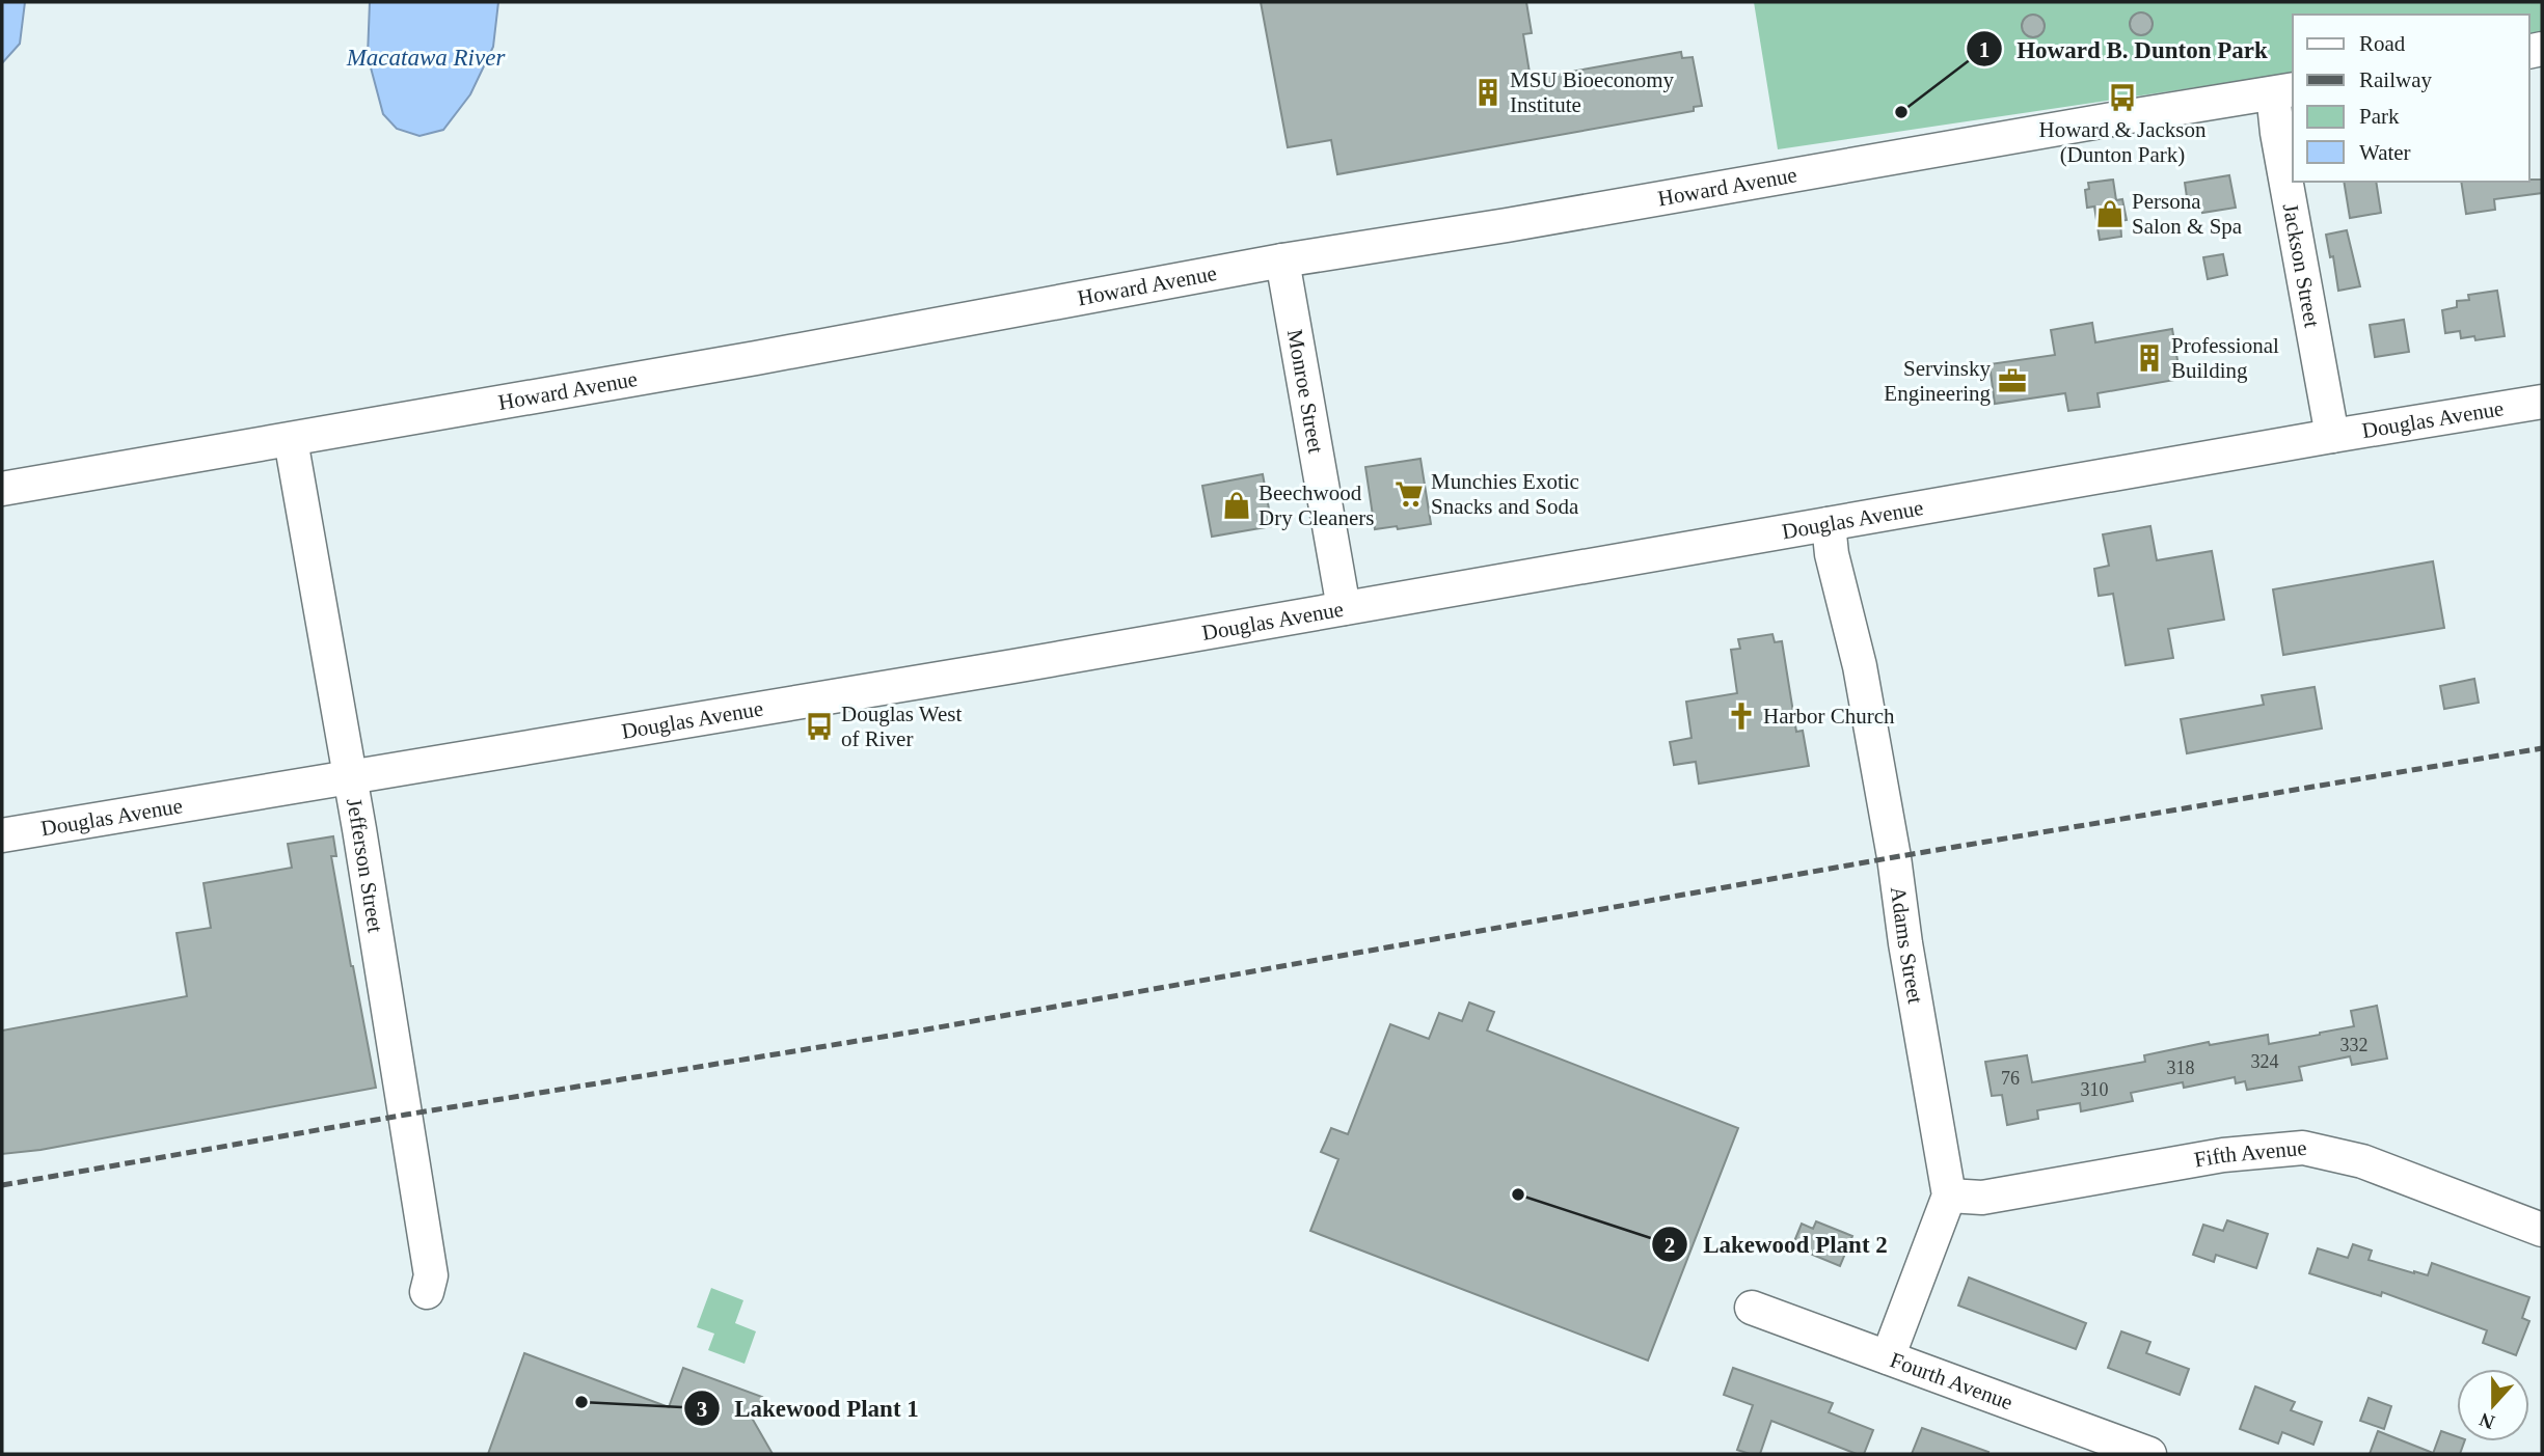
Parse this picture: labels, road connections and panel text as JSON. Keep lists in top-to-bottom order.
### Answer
{
  "streets": {
    "street": [
      "Howard Avenue",
      "Jackson Street",
      "Monroe Street",
      "Douglas Avenue",
      "Jefferson Street",
      "Adams Street",
      "Fifth Avenue",
      "Fourth Avenue"
    ]
  },
  "crossings": [
    ["Howard Avenue", "Jackson Street"],
    ["Howard Avenue", "Monroe Street"],
    ["Howard Avenue", "Jefferson Street"],
    ["Jackson Street", "Douglas Avenue"],
    ["Monroe Street", "Douglas Avenue"],
    ["Douglas Avenue", "Jefferson Street"],
    ["Douglas Avenue", "Adams Street"],
    ["Adams Street", "Fifth Avenue"]
  ],
  "water": ["Macatawa River"],
  "places": {
    "building": ["MSU Bioeconomy Institute", "Professional Building"],
    "bus stop": ["Howard & Jackson (Dunton Park)", "Douglas West of River"],
    "other": ["Howard B. Dunton Park", "Lakewood Plant 2", "Lakewood Plant 1"],
    "shop": ["Persona Salon & Spa", "Beechwood Dry Cleaners"],
    "office": ["Servinsky Engineering"],
    "supermarket": ["Munchies Exotic Snacks and Soda"],
    "church": ["Harbor Church"]
  },
  "house_numbers": [
    "332",
    "324",
    "318",
    "76",
    "310"
  ],
  "legend": [
    "Road",
    "Railway",
    "Park",
    "Water"
  ],
  "north": "bottom"
}
